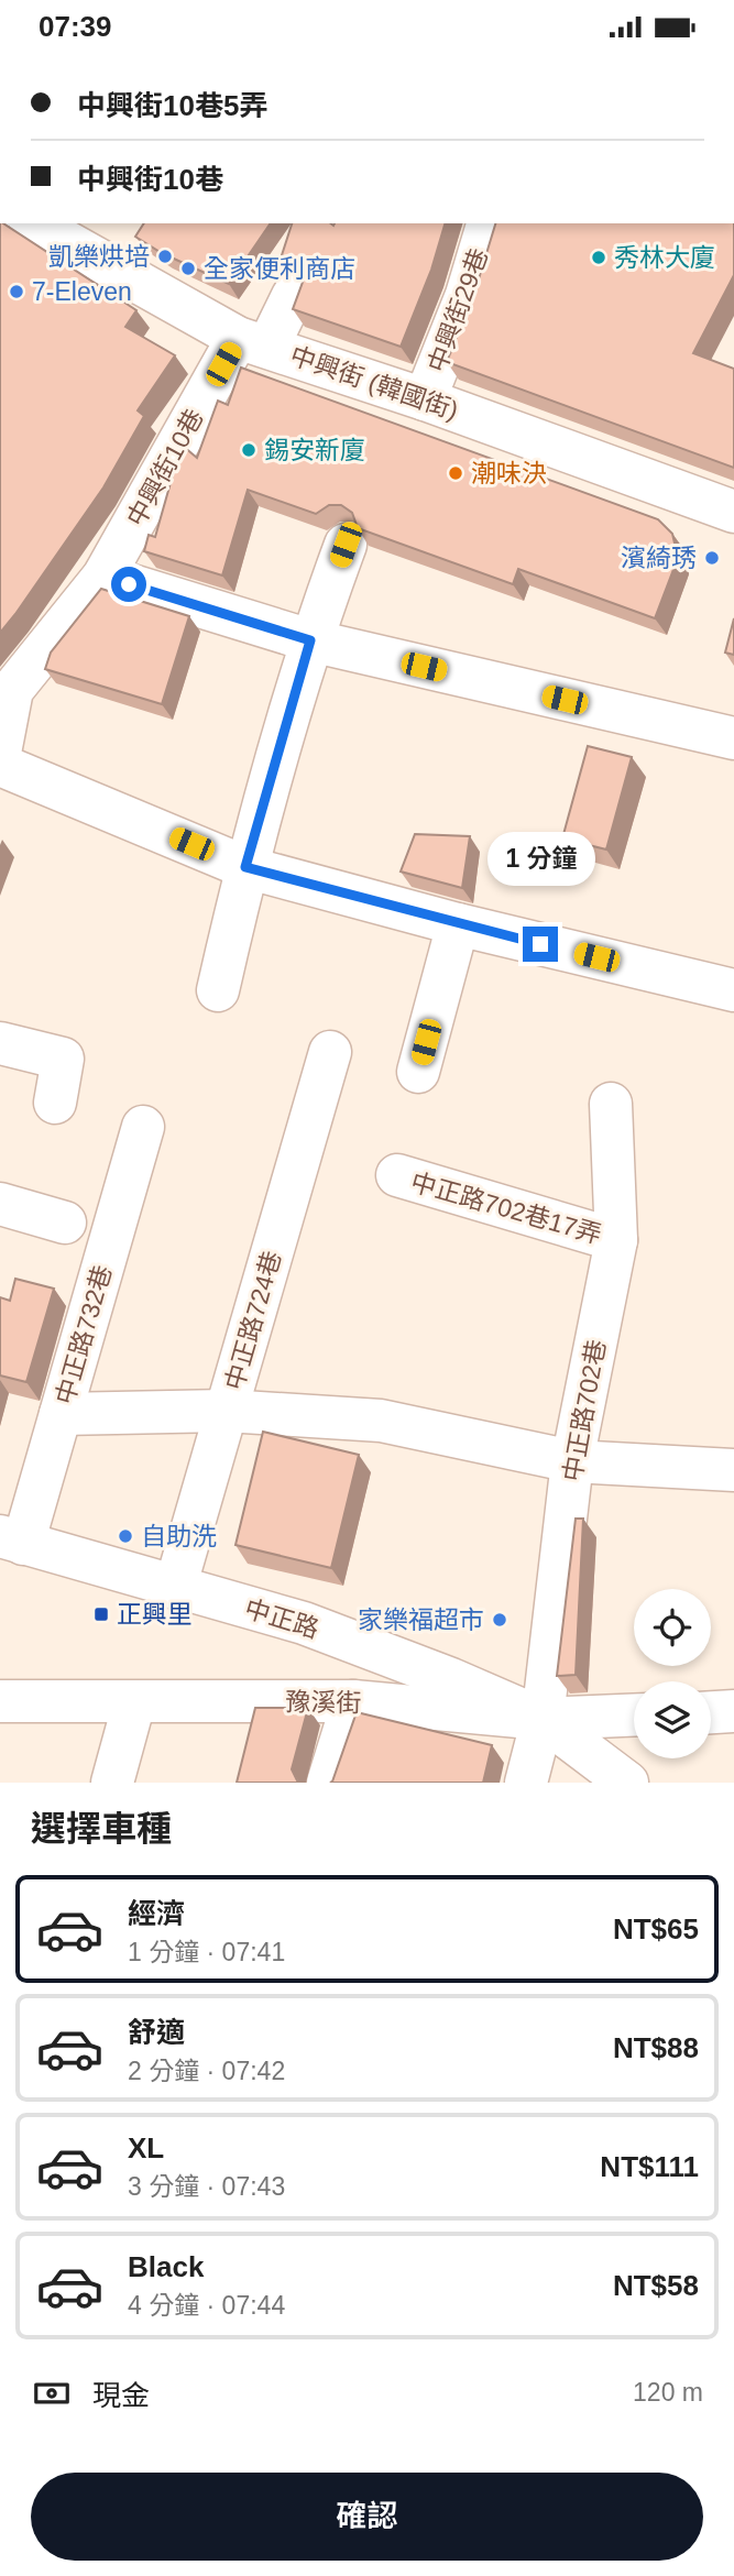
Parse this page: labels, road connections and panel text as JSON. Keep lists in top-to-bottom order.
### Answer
{
  "streets": {
    "street": [
      "中興街29巷",
      "中興街 (韓國街)",
      "中興街10巷",
      "中正路702巷17弄",
      "中正路724巷",
      "中正路732巷",
      "中正路702巷",
      "中正路",
      "豫溪街"
    ]
  },
  "crossings": [
    ["中興街29巷", "中興街 (韓國街)"],
    ["中興街 (韓國街)", "中興街10巷"],
    ["中正路702巷17弄", "中正路702巷"],
    ["中正路724巷", "中正路"],
    ["中正路732巷", "中正路"],
    ["中正路702巷", "中正路"],
    ["中正路702巷", "豫溪街"],
    ["中正路", "豫溪街"]
  ],
  "places": {
    "other": [
      "凱樂烘培",
      "秀林大廈",
      "全家便利商店",
      "7-Eleven",
      "錫安新廈",
      "潮味決",
      "濱綺琇",
      "自助洗",
      "家樂福超市"
    ],
    "transit": ["正興里"]
  },
  "page": {
    "status": "07:39",
    "banner": ["中興街10巷5弄", "中興街10巷"],
    "bubble": "1 分鐘",
    "heading": "選擇車種",
    "list": [
      {
        "name": "經濟",
        "note": "1 分鐘 · 07:41",
        "value": "NT$65"
      },
      {
        "name": "舒適",
        "note": "2 分鐘 · 07:42",
        "value": "NT$88"
      },
      {
        "name": "XL",
        "note": "3 分鐘 · 07:43",
        "value": "NT$111"
      },
      {
        "name": "Black",
        "note": "4 分鐘 · 07:44",
        "value": "NT$58"
      }
    ],
    "pay": ["現金", "120 m"],
    "buttons": "確認"
  }
}
